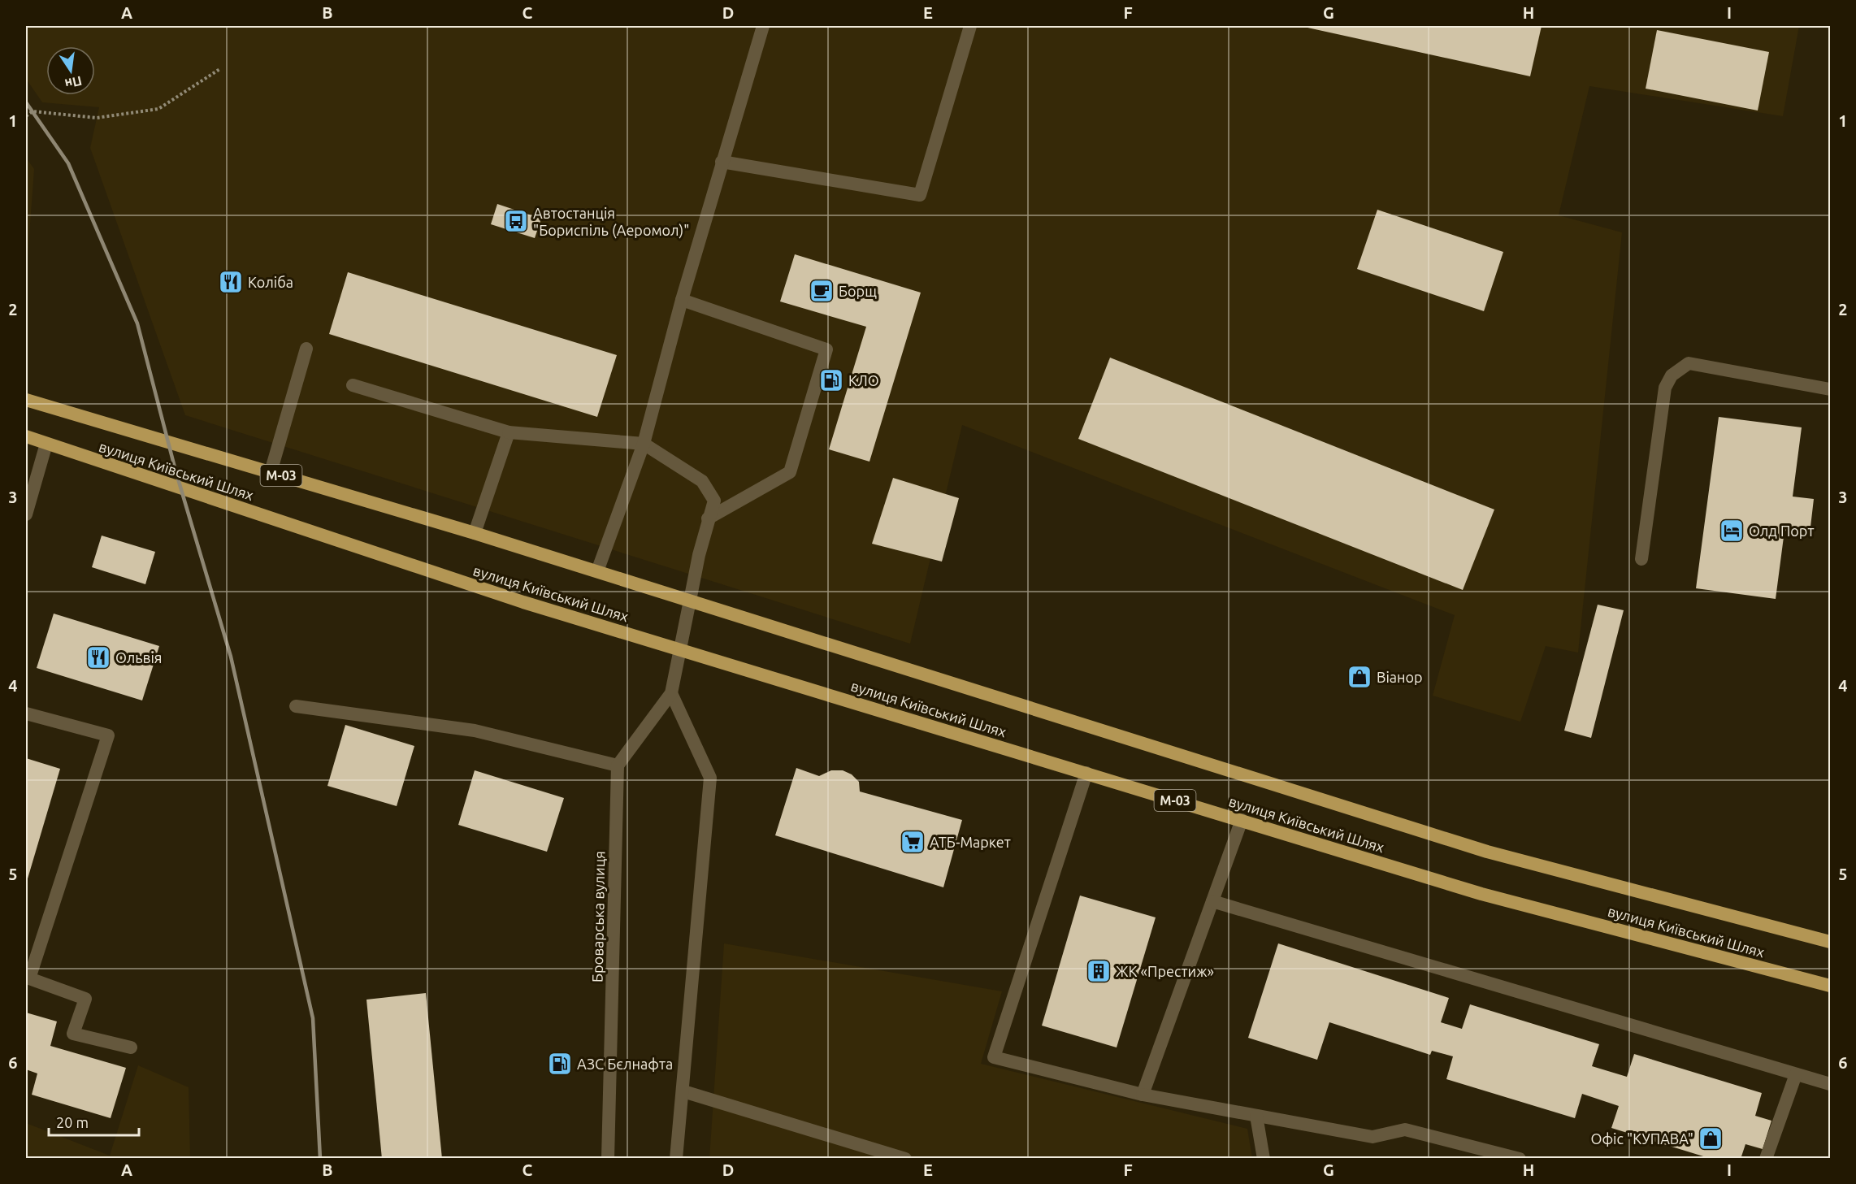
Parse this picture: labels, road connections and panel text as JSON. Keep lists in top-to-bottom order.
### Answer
{
  "streets": {
    "highway": ["вулиця Київський Шлях", "М-03"],
    "street": ["Броварська вулиця"]
  },
  "places": {
    "bus stop": ["Автостанція \"Бориспіль (Аеромол)\""],
    "restaurant": ["Коліба", "Ольвія"],
    "cafe": ["Борщ"],
    "fuel station": ["КЛО", "АЗС Бєлнафта"],
    "hotel": ["Олд Порт"],
    "shop": ["Віанор", "Офіс \"КУПАВА\""],
    "supermarket": ["АТБ-Маркет"],
    "building": ["ЖК «Престиж»"]
  },
  "scale_bar": "20 m",
  "north": "bottom",
  "grid": {
    "columns": [
      "A",
      "B",
      "C",
      "D",
      "E",
      "F",
      "G",
      "H",
      "I"
    ],
    "rows": [
      "1",
      "2",
      "3",
      "4",
      "5",
      "6"
    ]
  }
}
